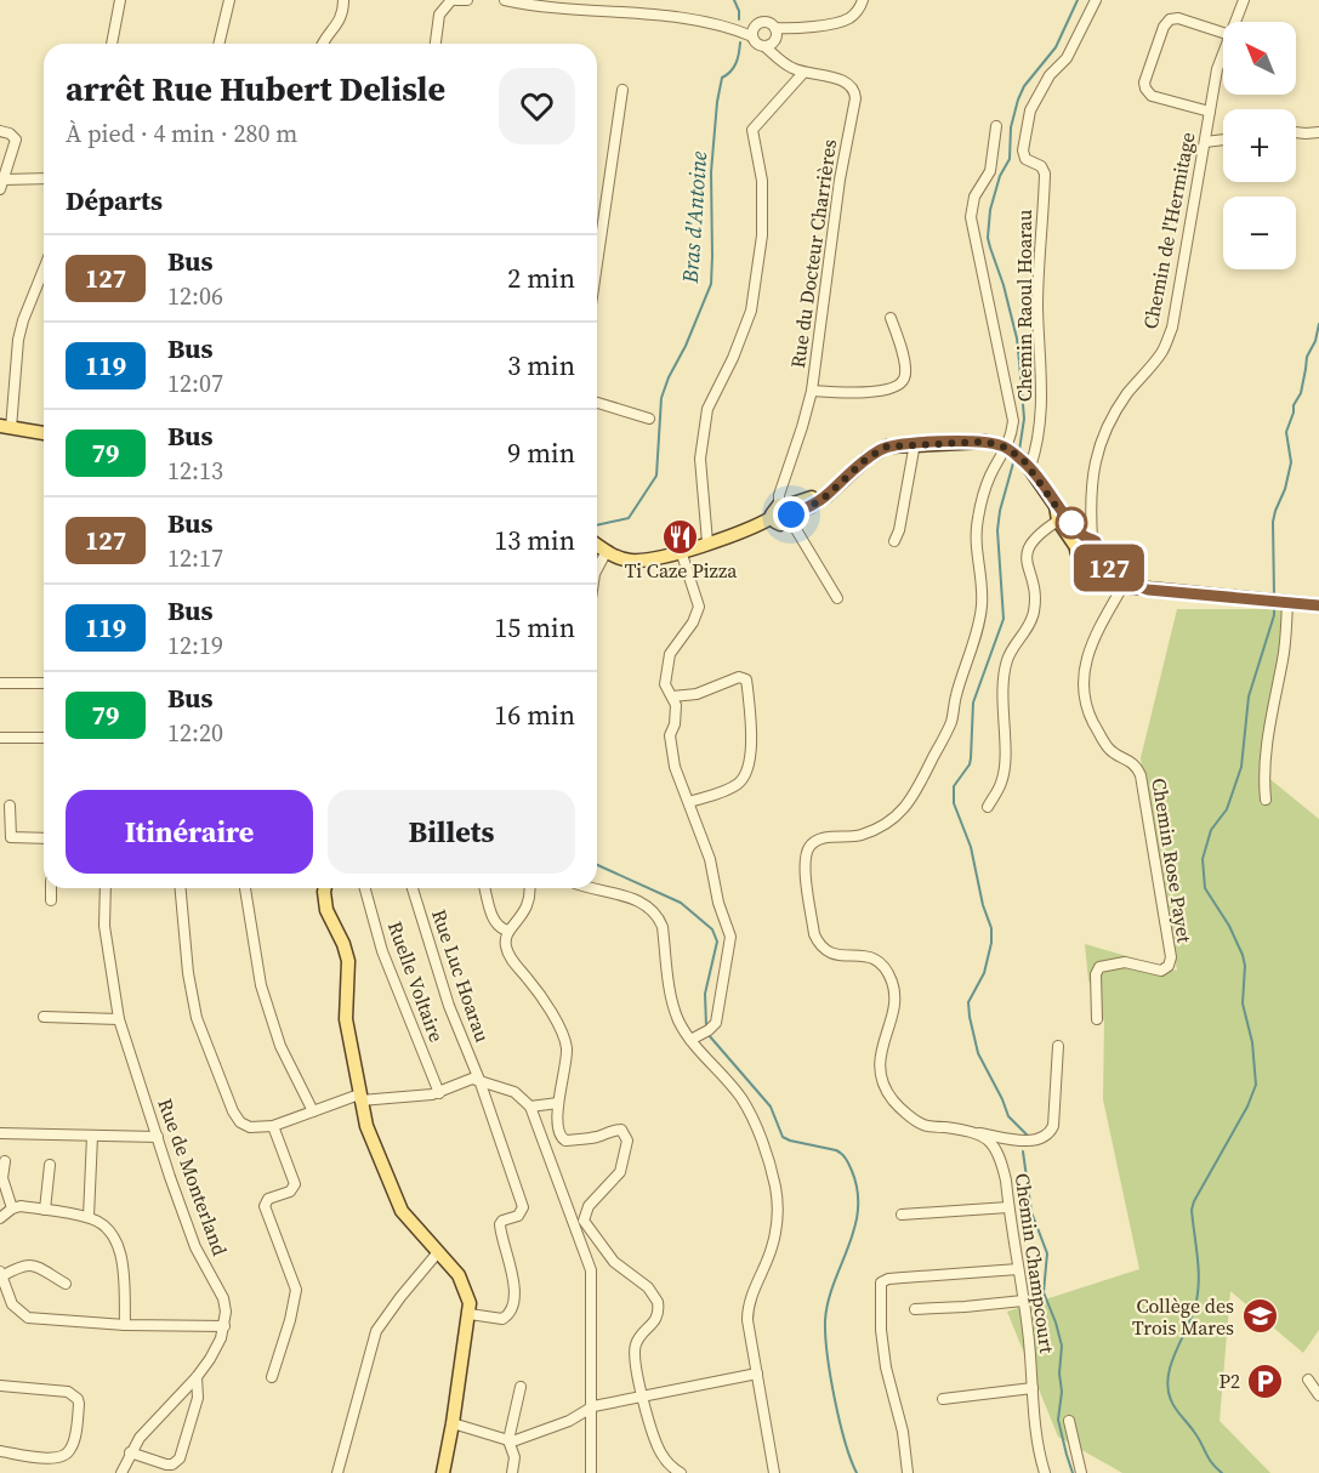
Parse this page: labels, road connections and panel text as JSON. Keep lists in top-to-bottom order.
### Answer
{
  "streets": {
    "street": [
      "Chemin de l'Hermitage",
      "Rue du Docteur Charrières",
      "Chemin Raoul Hoarau",
      "Chemin Rose Payet",
      "Rue Luc Hoarau",
      "Ruelle Voltaire",
      "Rue de Monterland",
      "Chemin Champcourt"
    ]
  },
  "water": ["Bras d'Antoine"],
  "places": {
    "restaurant": ["Ti Caze Pizza"],
    "school or university": ["Collège des Trois Mares"],
    "parking": ["P2"]
  },
  "lines": ["bus line 127"],
  "north": "top left",
  "page": {
    "on_map": "127",
    "map_buttons": ["+", "−"],
    "heading": [
      ["arrêt Rue Hubert Delisle", "À pied · 4 min · 280 m"],
      "Départs"
    ],
    "list": [
      {
        "mark": "127",
        "name": "Bus",
        "note": "12:06",
        "value": "2 min"
      },
      {
        "mark": "119",
        "name": "Bus",
        "note": "12:07",
        "value": "3 min"
      },
      {
        "mark": "79",
        "name": "Bus",
        "note": "12:13",
        "value": "9 min"
      },
      {
        "mark": "127",
        "name": "Bus",
        "note": "12:17",
        "value": "13 min"
      },
      {
        "mark": "119",
        "name": "Bus",
        "note": "12:19",
        "value": "15 min"
      },
      {
        "mark": "79",
        "name": "Bus",
        "note": "12:20",
        "value": "16 min"
      }
    ],
    "buttons": ["Itinéraire", "Billets"]
  }
}
